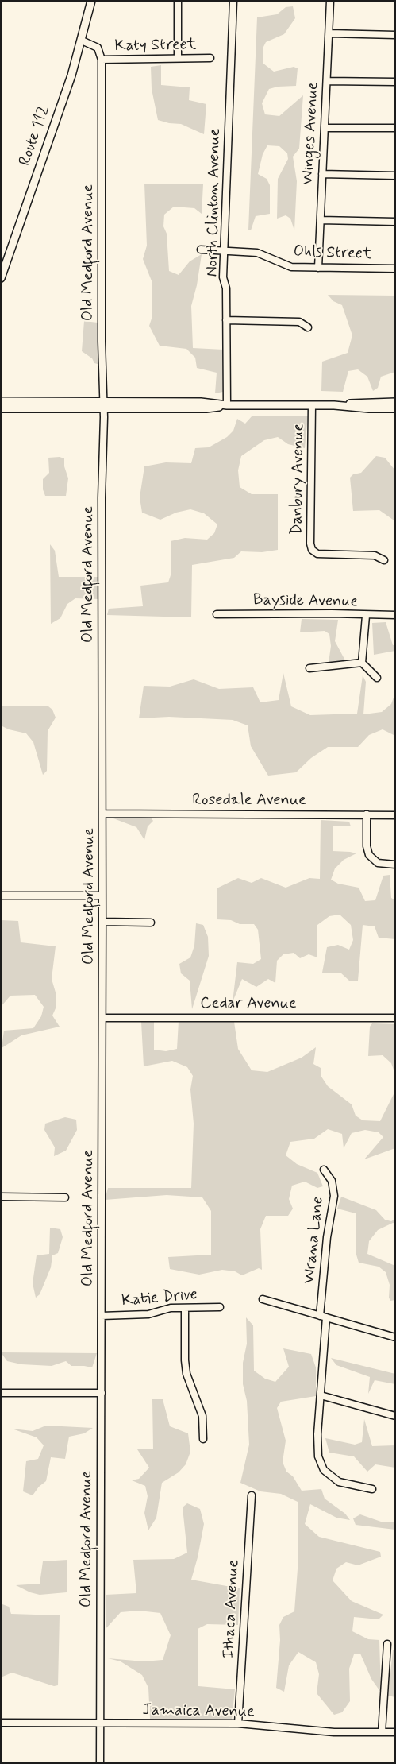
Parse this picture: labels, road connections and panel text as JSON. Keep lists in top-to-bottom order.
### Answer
{
  "streets": {
    "main road": ["Route 112"],
    "street": [
      "Katy Street",
      "Winges Avenue",
      "North Clinton Avenue",
      "Old Medford Avenue",
      "Ohls Street",
      "Danbury Avenue",
      "Bayside Avenue",
      "Rosedale Avenue",
      "Cedar Avenue",
      "Wrana Lane",
      "Katie Drive",
      "Ithaca Avenue",
      "Jamaica Avenue"
    ]
  },
  "crossings": [
    ["Katy Street", "Old Medford Avenue"],
    ["Winges Avenue", "Ohls Street"],
    ["North Clinton Avenue", "Ohls Street"],
    ["Old Medford Avenue", "Rosedale Avenue"],
    ["Old Medford Avenue", "Cedar Avenue"],
    ["Old Medford Avenue", "Katie Drive"],
    ["Old Medford Avenue", "Jamaica Avenue"],
    ["Ithaca Avenue", "Jamaica Avenue"]
  ]
}
